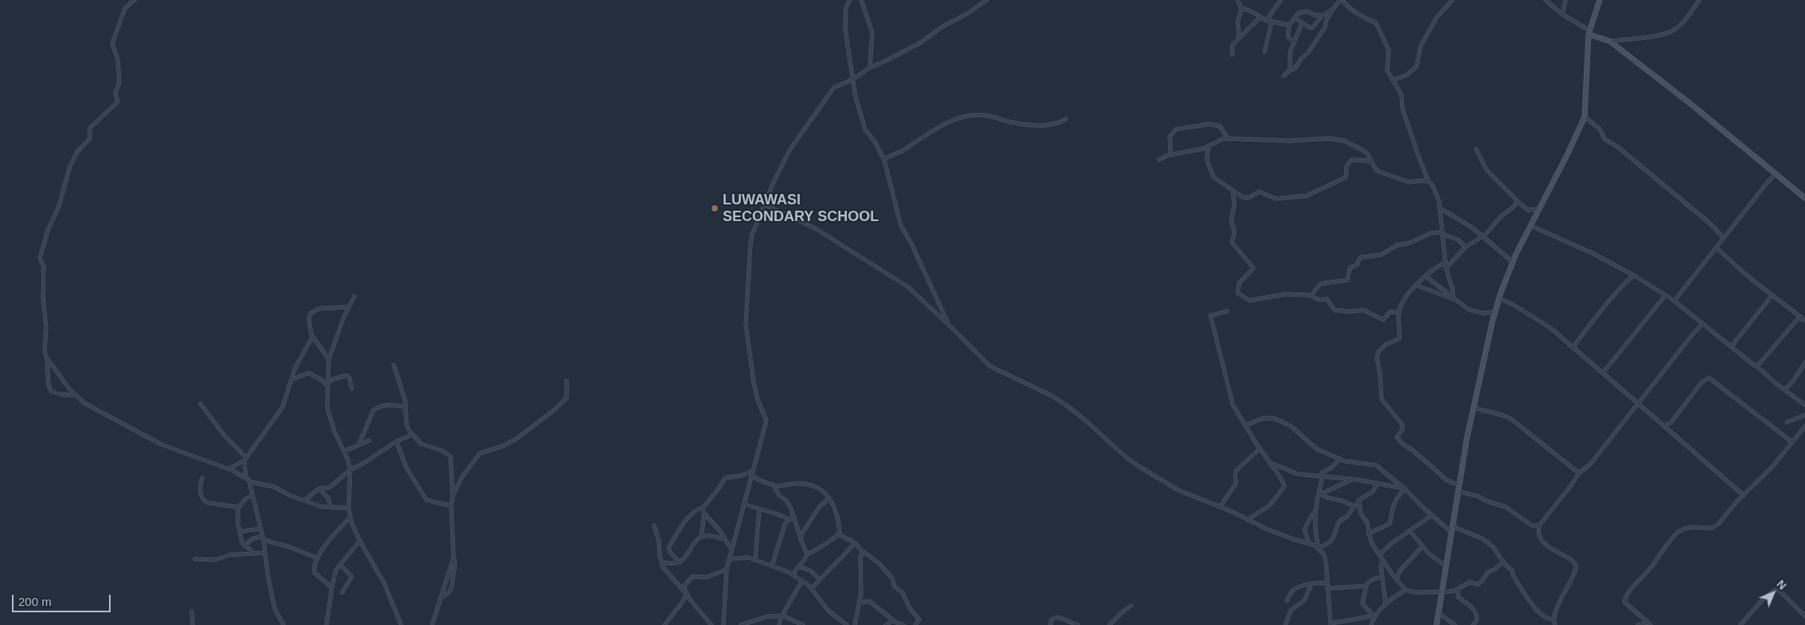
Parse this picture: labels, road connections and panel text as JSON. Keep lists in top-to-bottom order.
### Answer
{
  "places": ["LUWAWASI SECONDARY SCHOOL"],
  "scale_bar": "200 m",
  "north": "top right"
}
